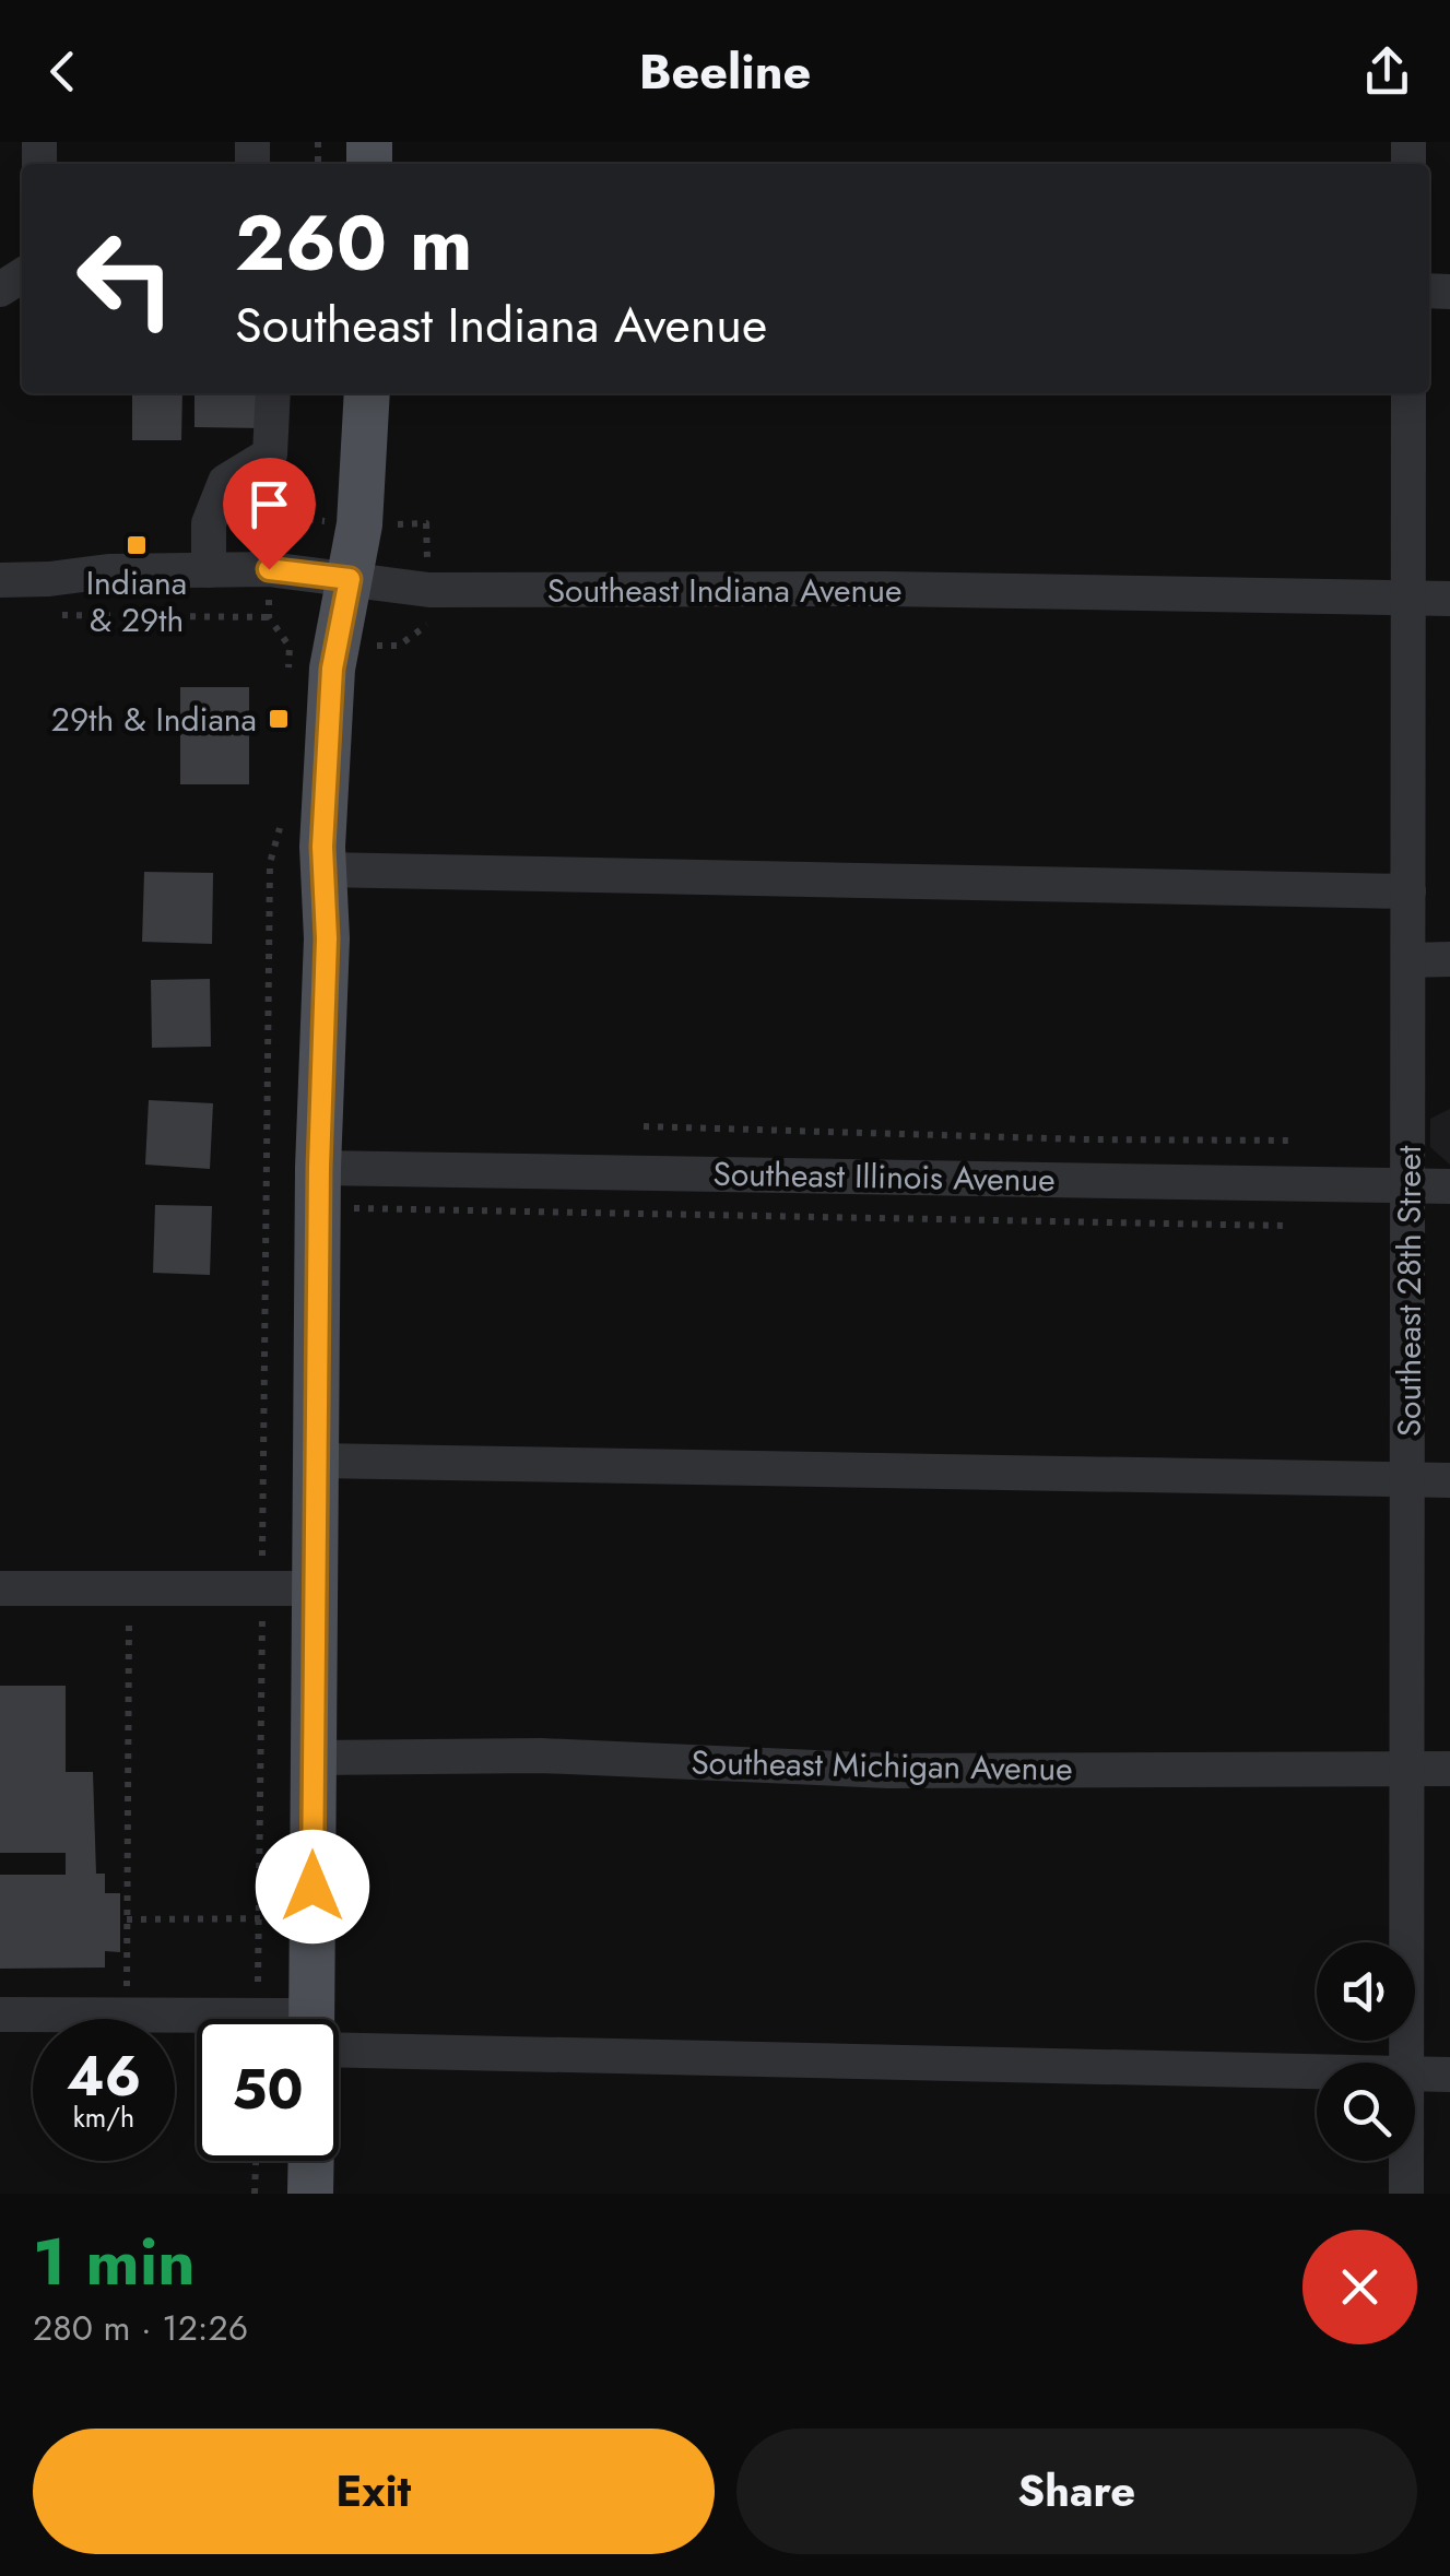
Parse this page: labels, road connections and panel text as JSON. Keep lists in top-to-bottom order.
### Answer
{
  "streets": {
    "street": [
      "Southeast Indiana Avenue",
      "Southeast Illinois Avenue",
      "Southeast 28th Street",
      "Southeast Michigan Avenue"
    ]
  },
  "crossings": [
    ["Southeast Indiana Avenue", "Southeast 28th Street"],
    ["Southeast Illinois Avenue", "Southeast 28th Street"],
    ["Southeast 28th Street", "Southeast Michigan Avenue"]
  ],
  "places": {
    "transit": ["Indiana & 29th", "29th & Indiana"]
  },
  "page": {
    "header": "Beeline",
    "turn": ["260 m", "Southeast Indiana Avenue"],
    "speed": "46 km/h",
    "limit": "50",
    "heading": ["1 min", "280 m · 12:26"],
    "buttons": ["Exit", "Share"]
  }
}
